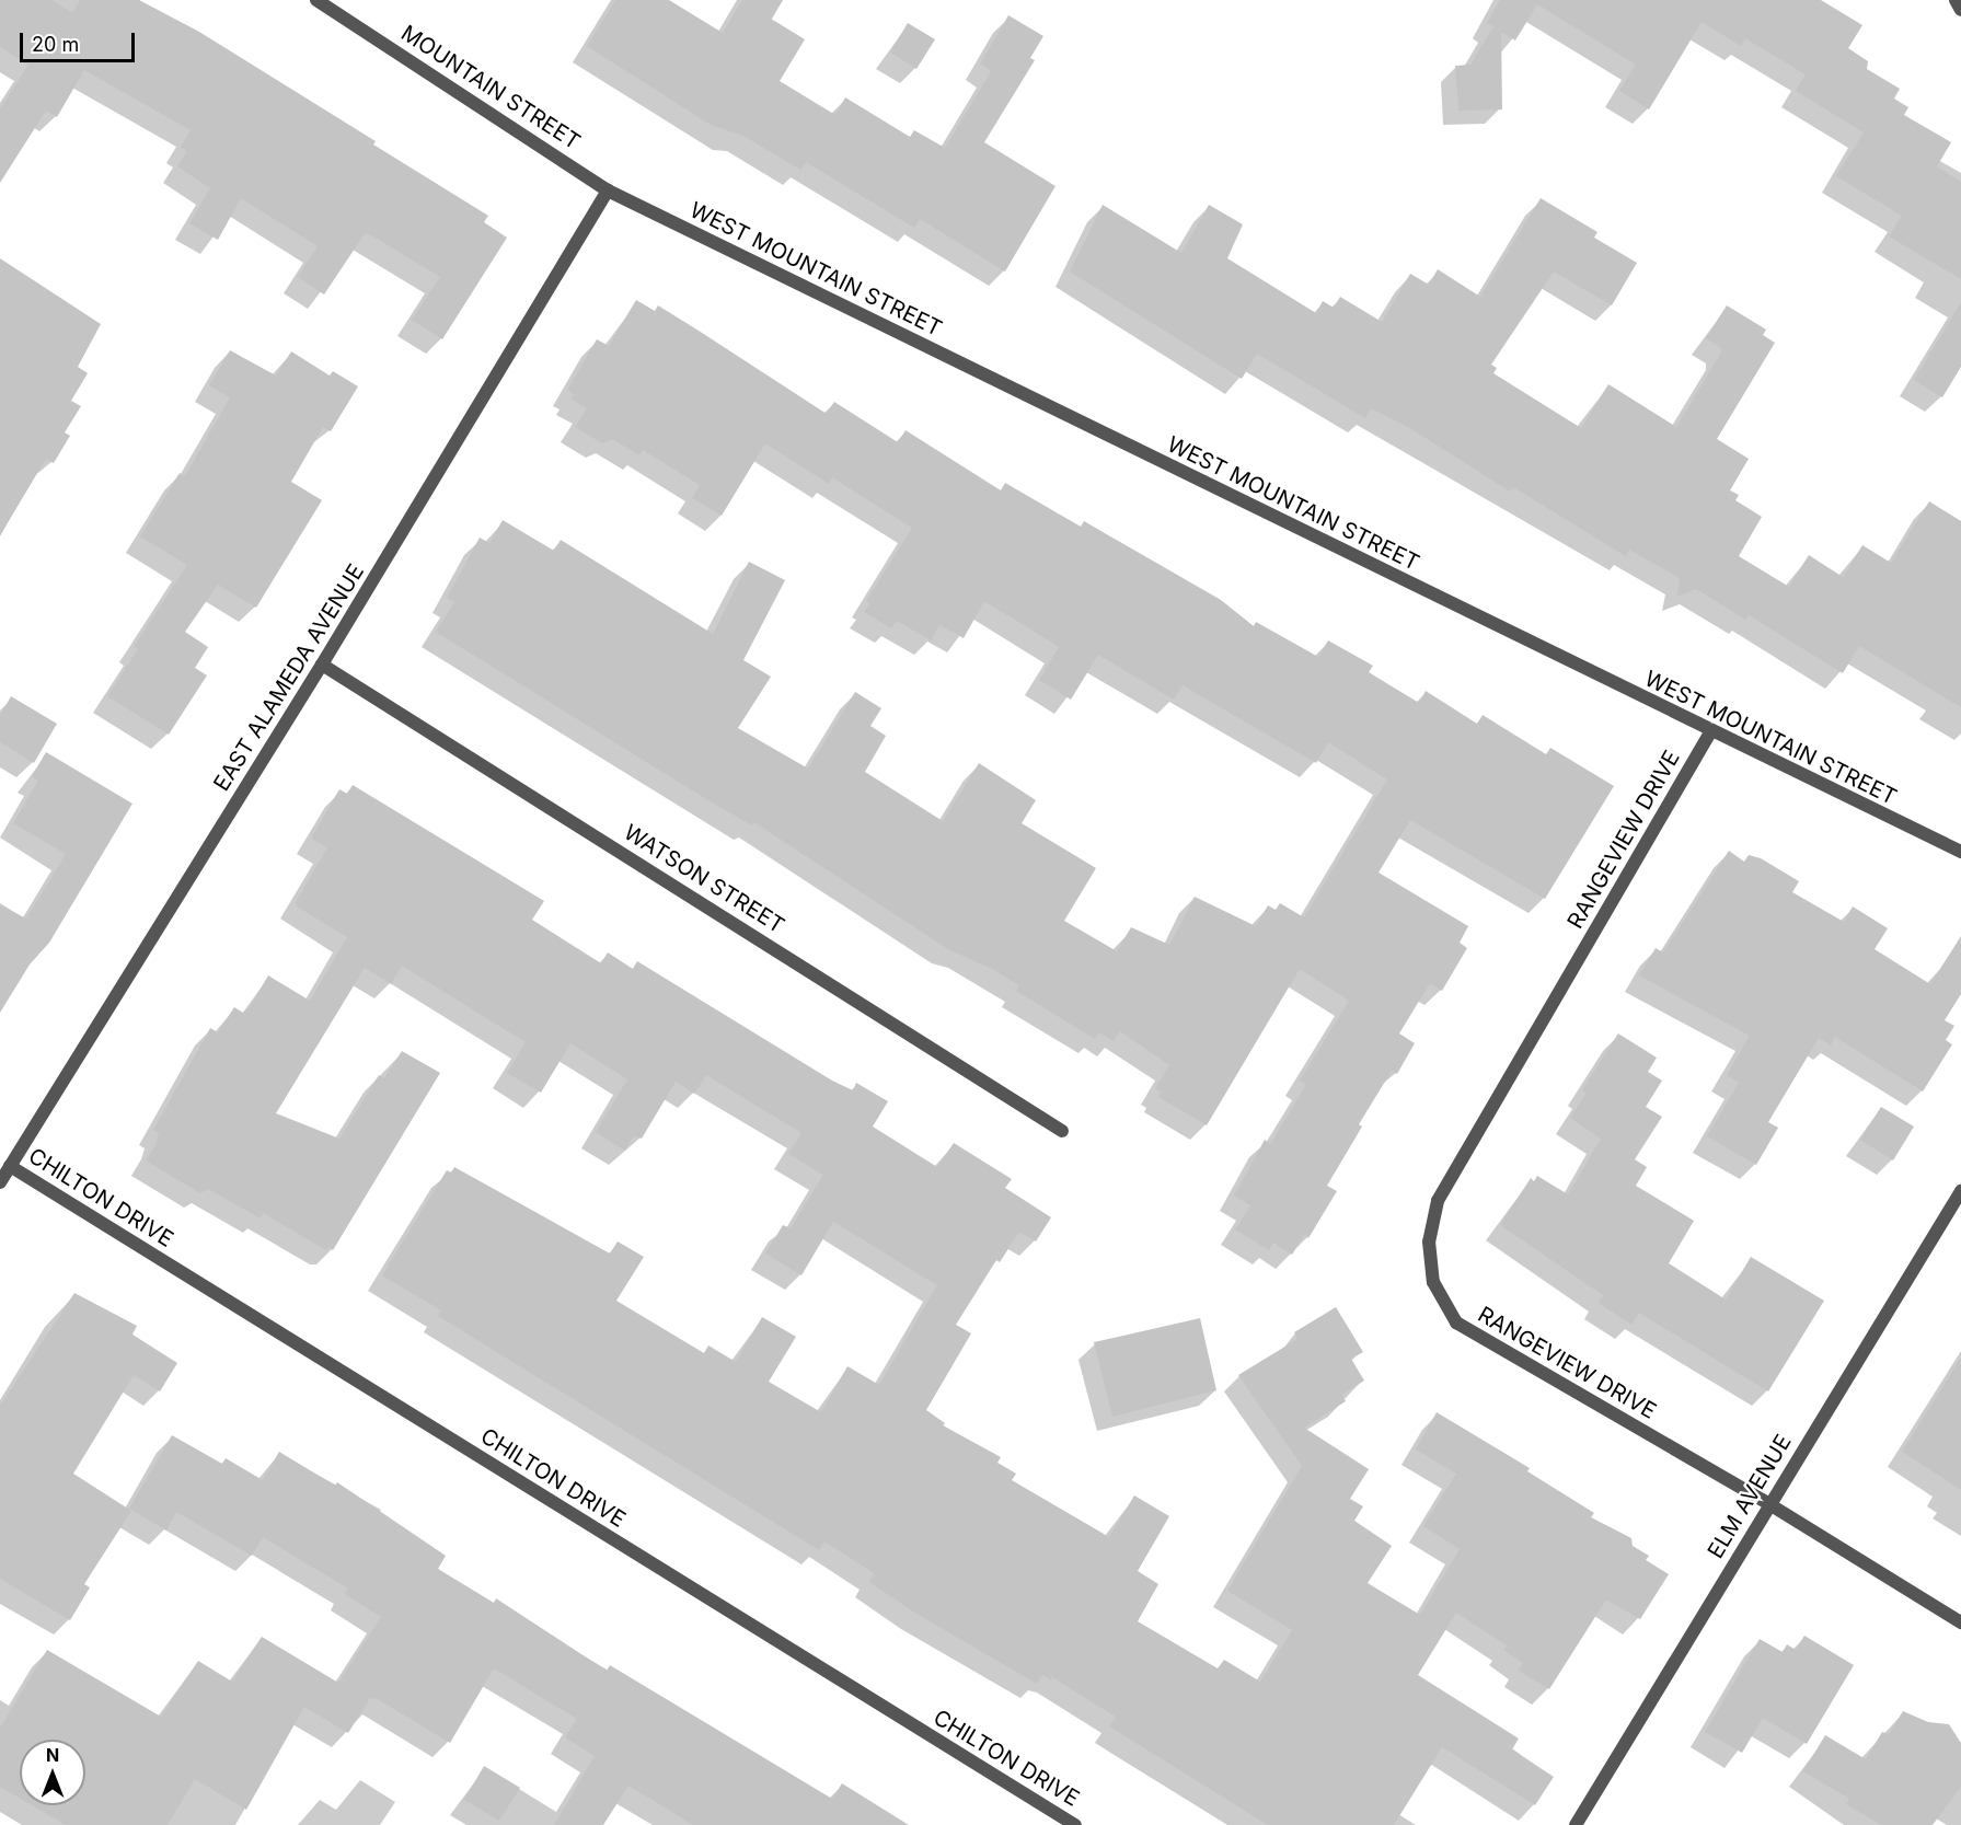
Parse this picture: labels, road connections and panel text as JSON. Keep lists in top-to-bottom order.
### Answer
{
  "streets": {
    "street": [
      "MOUNTAIN STREET",
      "WEST MOUNTAIN STREET",
      "EAST ALAMEDA AVENUE",
      "RANGEVIEW DRIVE",
      "WATSON STREET",
      "CHILTON DRIVE",
      "ELM AVENUE"
    ]
  },
  "crossings": [
    ["MOUNTAIN STREET", "WEST MOUNTAIN STREET"],
    ["MOUNTAIN STREET", "EAST ALAMEDA AVENUE"],
    ["WEST MOUNTAIN STREET", "EAST ALAMEDA AVENUE"],
    ["WEST MOUNTAIN STREET", "RANGEVIEW DRIVE"],
    ["EAST ALAMEDA AVENUE", "WATSON STREET"],
    ["EAST ALAMEDA AVENUE", "CHILTON DRIVE"],
    ["RANGEVIEW DRIVE", "ELM AVENUE"]
  ],
  "scale_bar": "20 m",
  "north": "top"
}
